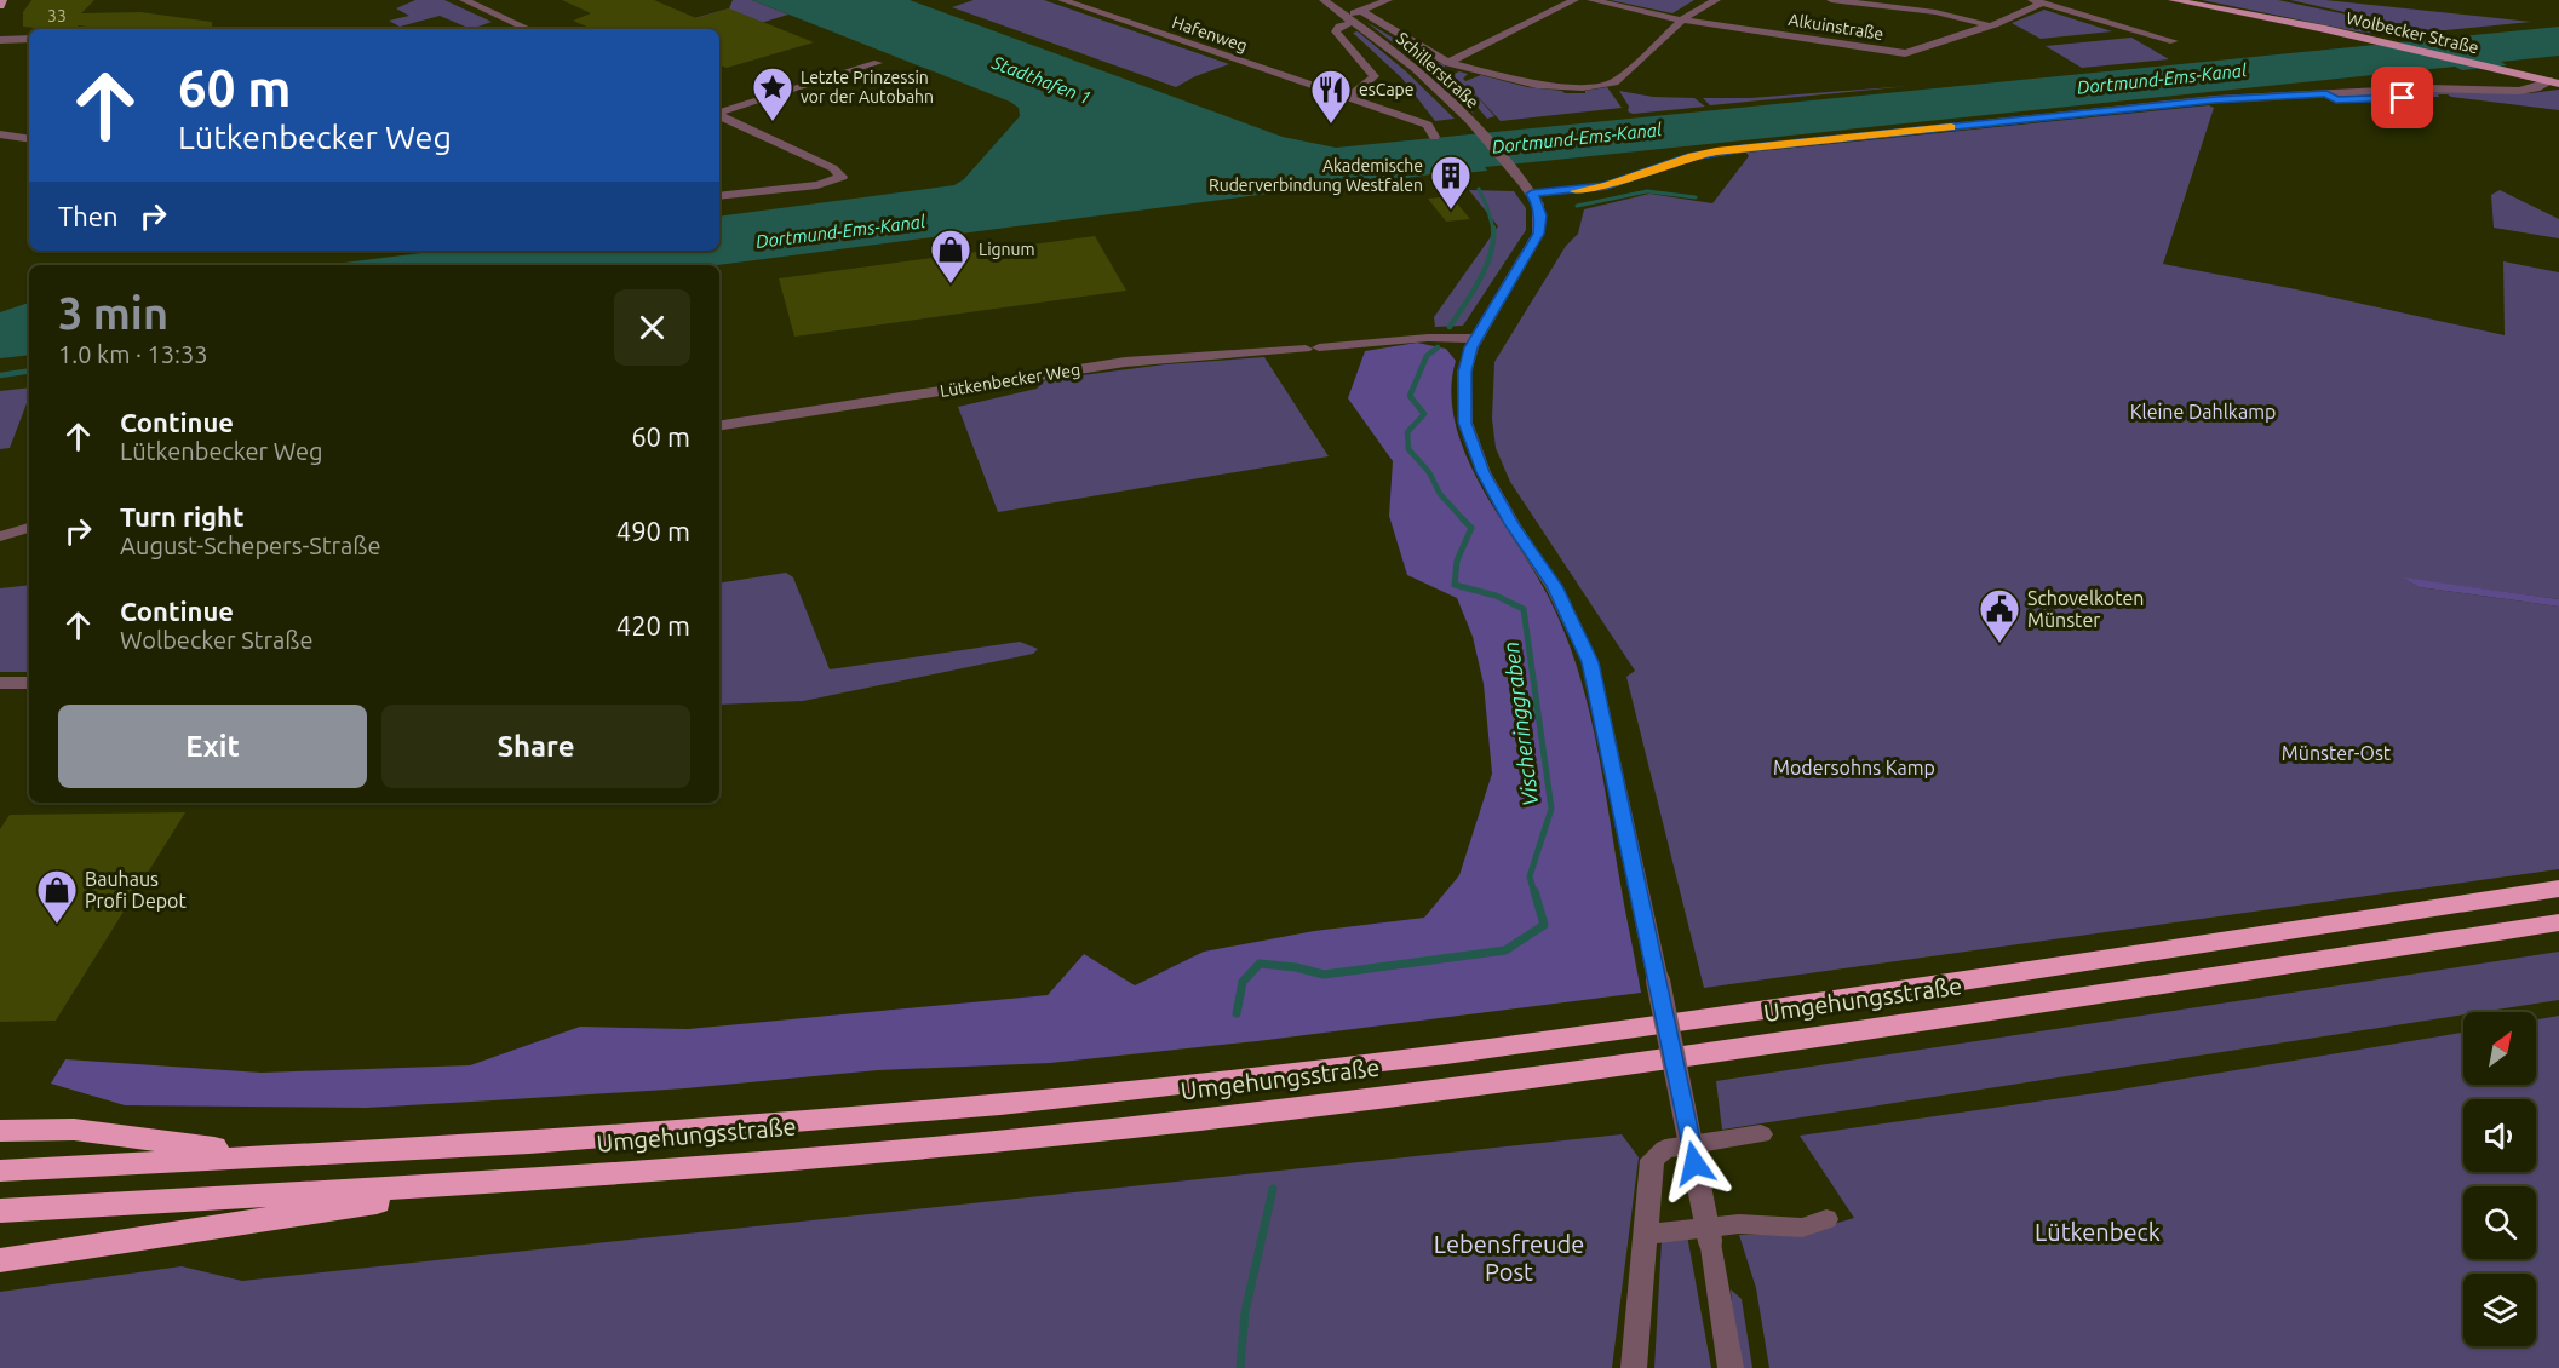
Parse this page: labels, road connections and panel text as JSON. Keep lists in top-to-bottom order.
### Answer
{
  "streets": {
    "highway": ["Umgehungsstraße"],
    "main road": ["Wolbecker Straße"],
    "street": [
      "Alkuinstraße",
      "Hafenweg",
      "Schillerstraße",
      "Lütkenbecker Weg"
    ]
  },
  "crossings": [
    ["Alkuinstraße", "Schillerstraße"]
  ],
  "water": ["Dortmund-Ems-Kanal", "Stadthafen 1", "Vischeringgraben"],
  "parks": [
    "Kleine Dahlkamp",
    "Münster-Ost",
    "Modersohns Kamp",
    "Lütkenbeck",
    "Lebensfreude Post"
  ],
  "places": {
    "place": ["Letzte Prinzessin vor der Autobahn"],
    "restaurant": ["esCape"],
    "building": ["Akademische Ruderverbindung Westfalen"],
    "shop": ["Lignum", "Bauhaus Profi Depot"],
    "public building": ["Schovelkoten Münster"]
  },
  "house_numbers": ["33"],
  "north": "top right",
  "page": {
    "turn": ["60 m", "Lütkenbecker Weg"],
    "then": "Then",
    "heading": ["3 min", "1.0 km · 13:33"],
    "list": [
      {
        "name": "Continue",
        "note": "Lütkenbecker Weg",
        "value": "60 m"
      },
      {
        "name": "Turn right",
        "note": "August-Schepers-Straße",
        "value": "490 m"
      },
      {
        "name": "Continue",
        "note": "Wolbecker Straße",
        "value": "420 m"
      }
    ],
    "buttons": ["Exit", "Share"]
  }
}
